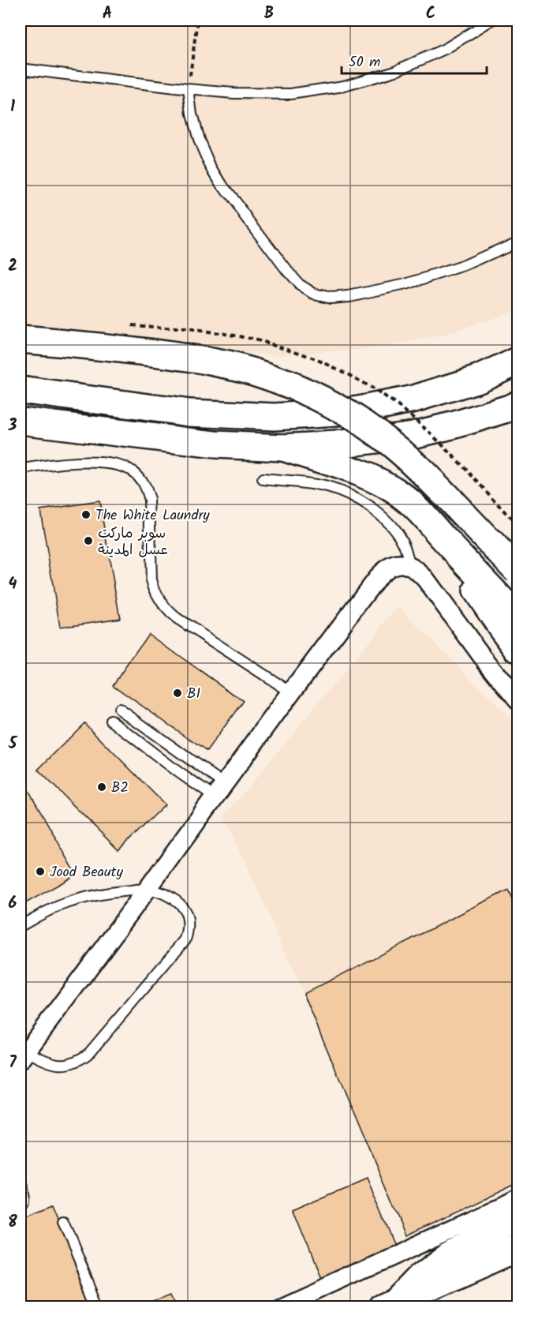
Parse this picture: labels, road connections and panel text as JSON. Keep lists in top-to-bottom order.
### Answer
{
  "places": [
    "The White Laundry",
    "سوبر ماركت عسل المدينة",
    "B1",
    "B2",
    "Jood Beauty"
  ],
  "scale_bar": "50 m",
  "grid": {
    "columns": ["A", "B", "C"],
    "rows": [
      "1",
      "2",
      "3",
      "4",
      "5",
      "6",
      "7",
      "8"
    ]
  }
}
